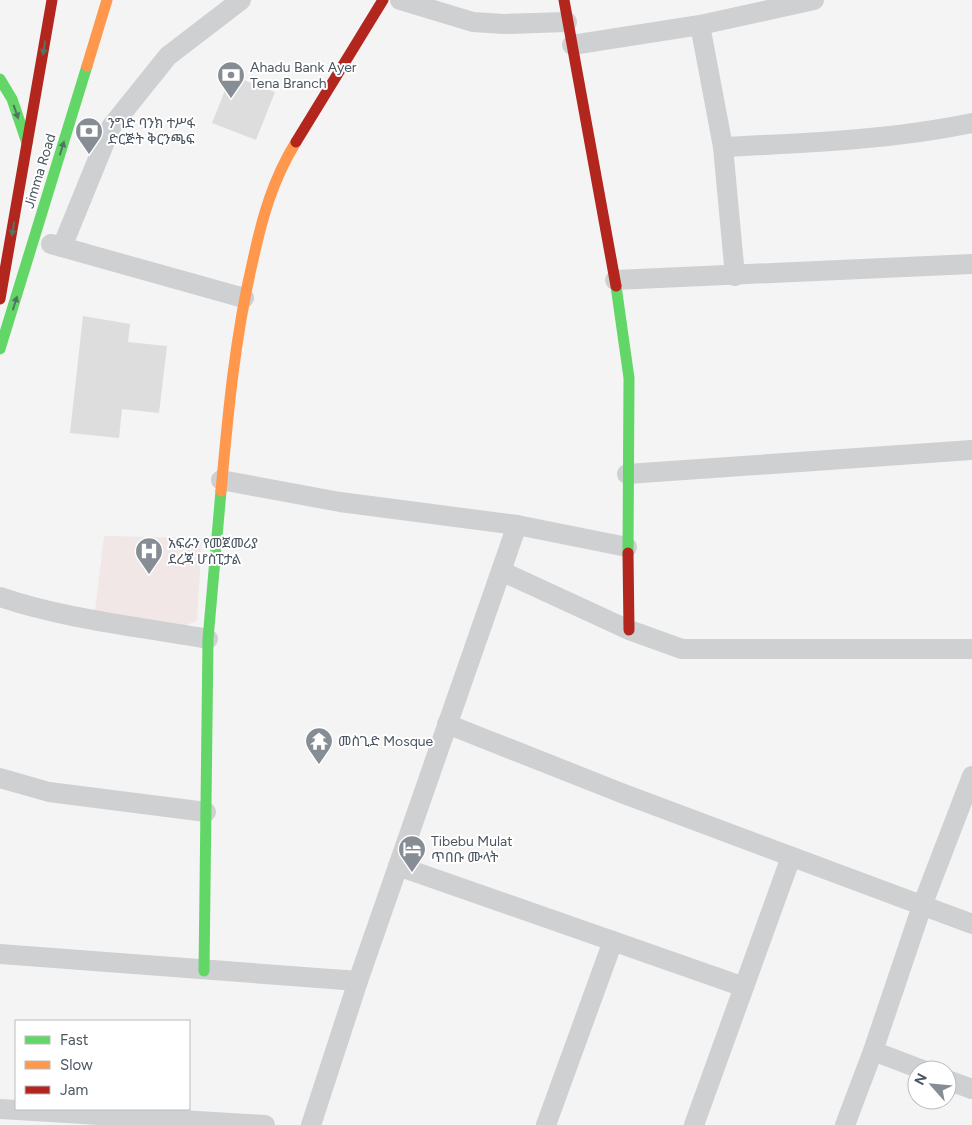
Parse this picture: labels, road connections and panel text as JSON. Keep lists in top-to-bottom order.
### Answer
{
  "streets": {
    "main road": ["Jimma Road"]
  },
  "places": {
    "bank": ["Ahadu Bank Ayer Tena Branch", "ንግድ ባንክ ተሥፋ ድርጅት ቅርንጫፍ"],
    "hospital": ["አፍራን የመጀመሪያ ደረጃ ሆስፒታል"],
    "temple": ["መስጊድ Mosque"],
    "hotel": ["Tibebu Mulat ጥበቡ ሙላት"]
  },
  "legend": ["Fast", "Slow", "Jam"],
  "north": "top left"
}
